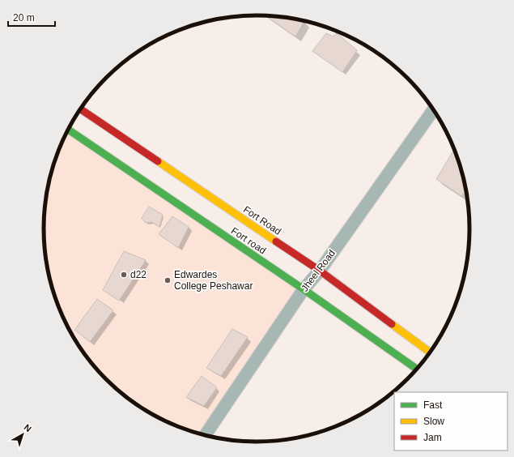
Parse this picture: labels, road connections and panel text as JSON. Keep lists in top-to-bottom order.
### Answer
{
  "streets": {
    "street": ["Fort Road", "Fort road", "Jheel Road"]
  },
  "crossings": [
    ["Fort Road", "Jheel Road"],
    ["Fort road", "Jheel Road"]
  ],
  "places": ["d22", "Edwardes College Peshawar"],
  "legend": ["Fast", "Slow", "Jam"],
  "scale_bar": "20 m",
  "north": "top right"
}
